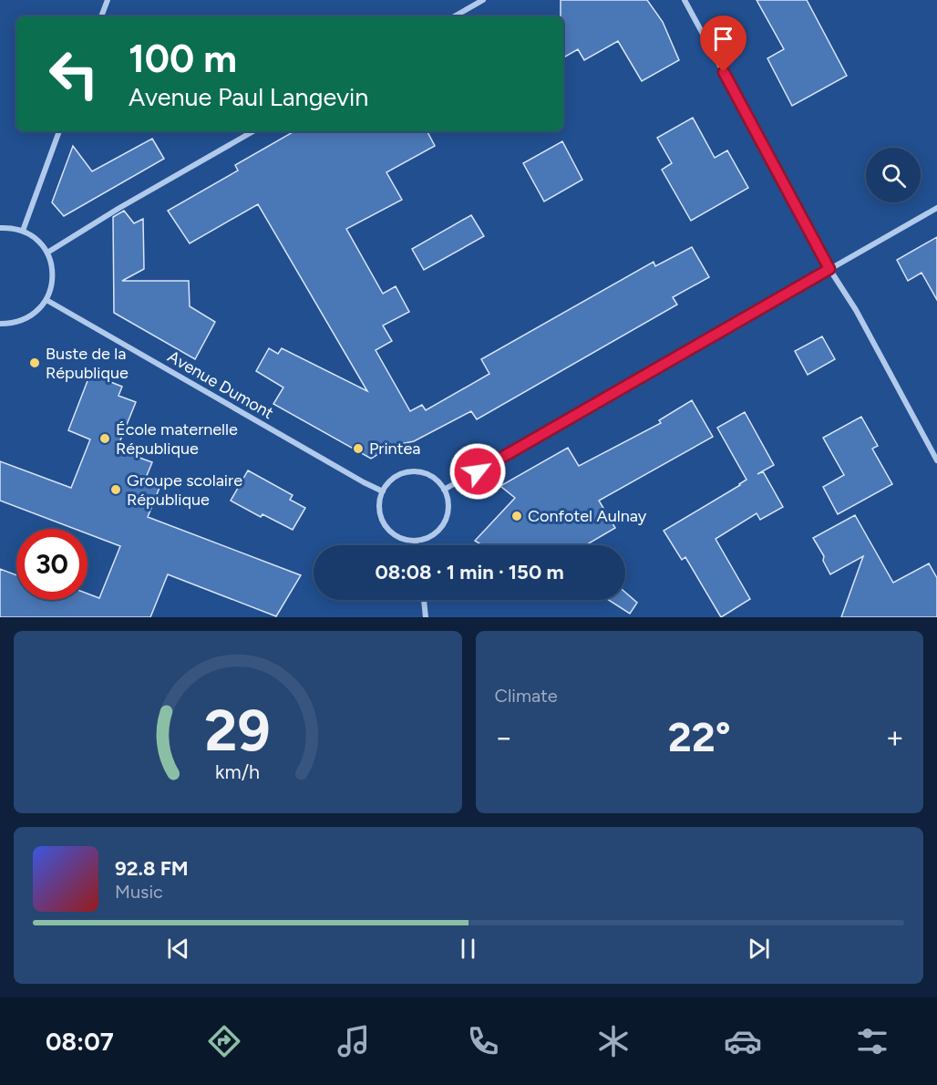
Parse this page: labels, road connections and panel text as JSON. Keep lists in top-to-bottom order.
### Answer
{
  "streets": {
    "street": ["Avenue Dumont"]
  },
  "places": [
    "Buste de la République",
    "École maternelle République",
    "Printea",
    "Groupe scolaire République",
    "Confotel Aulnay"
  ],
  "page": {
    "turn": ["100 m", "Avenue Paul Langevin"],
    "limit": "30",
    "trip": "08:08 · 1 min · 150 m",
    "tile": "Climate",
    "heat": ["−", "22°", "+"],
    "song": ["92.8 FM", "Music"],
    "tabs": "08:07",
    "gauge": ["29", "km/h"]
  }
}
